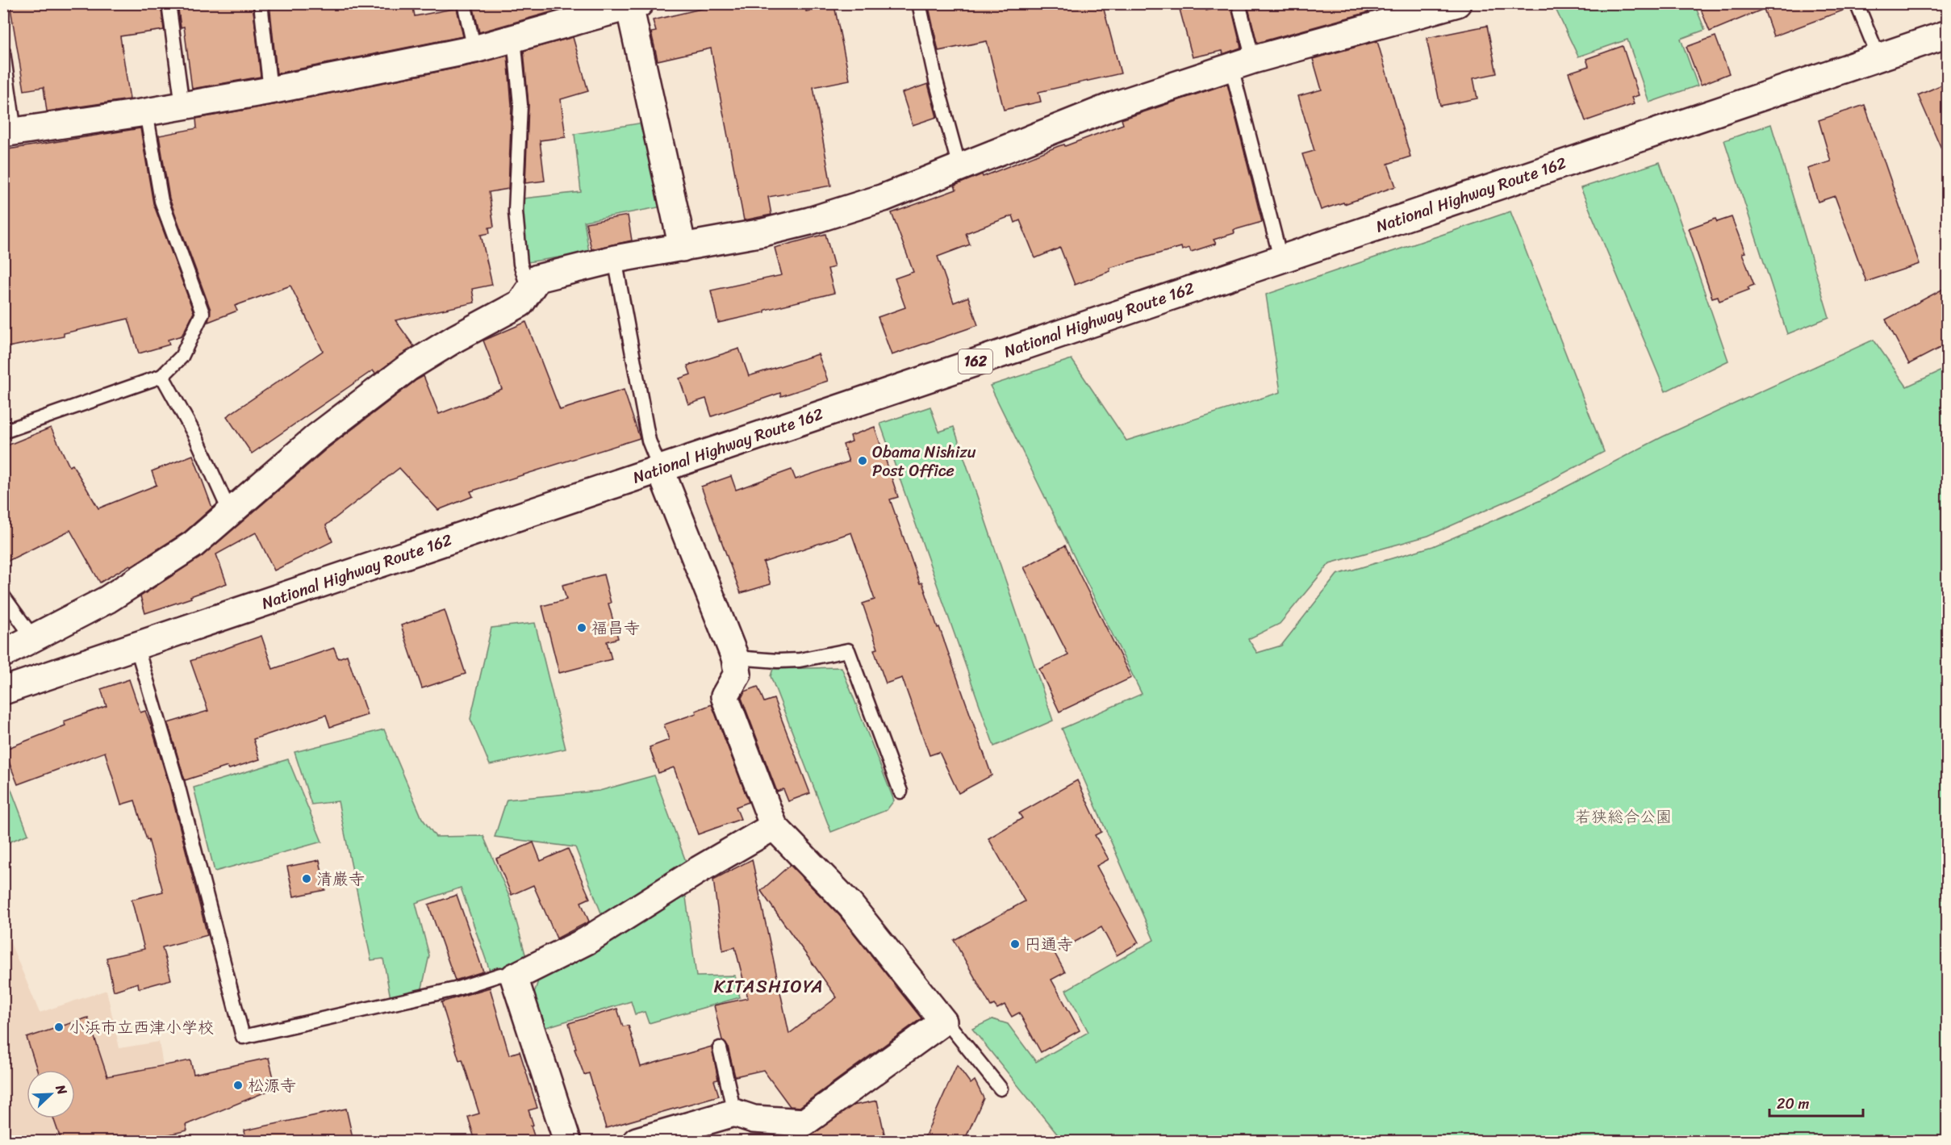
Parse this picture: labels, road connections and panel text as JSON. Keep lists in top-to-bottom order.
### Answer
{
  "streets": {
    "main road": ["National Highway Route 162", "162"]
  },
  "districts": ["KITASHIOYA"],
  "parks": ["若狭総合公園"],
  "places": [
    "Obama Nishizu Post Office",
    "福昌寺",
    "清巌寺",
    "円通寺",
    "小浜市立西津小学校",
    "松源寺"
  ],
  "scale_bar": "20 m",
  "north": "top right"
}
